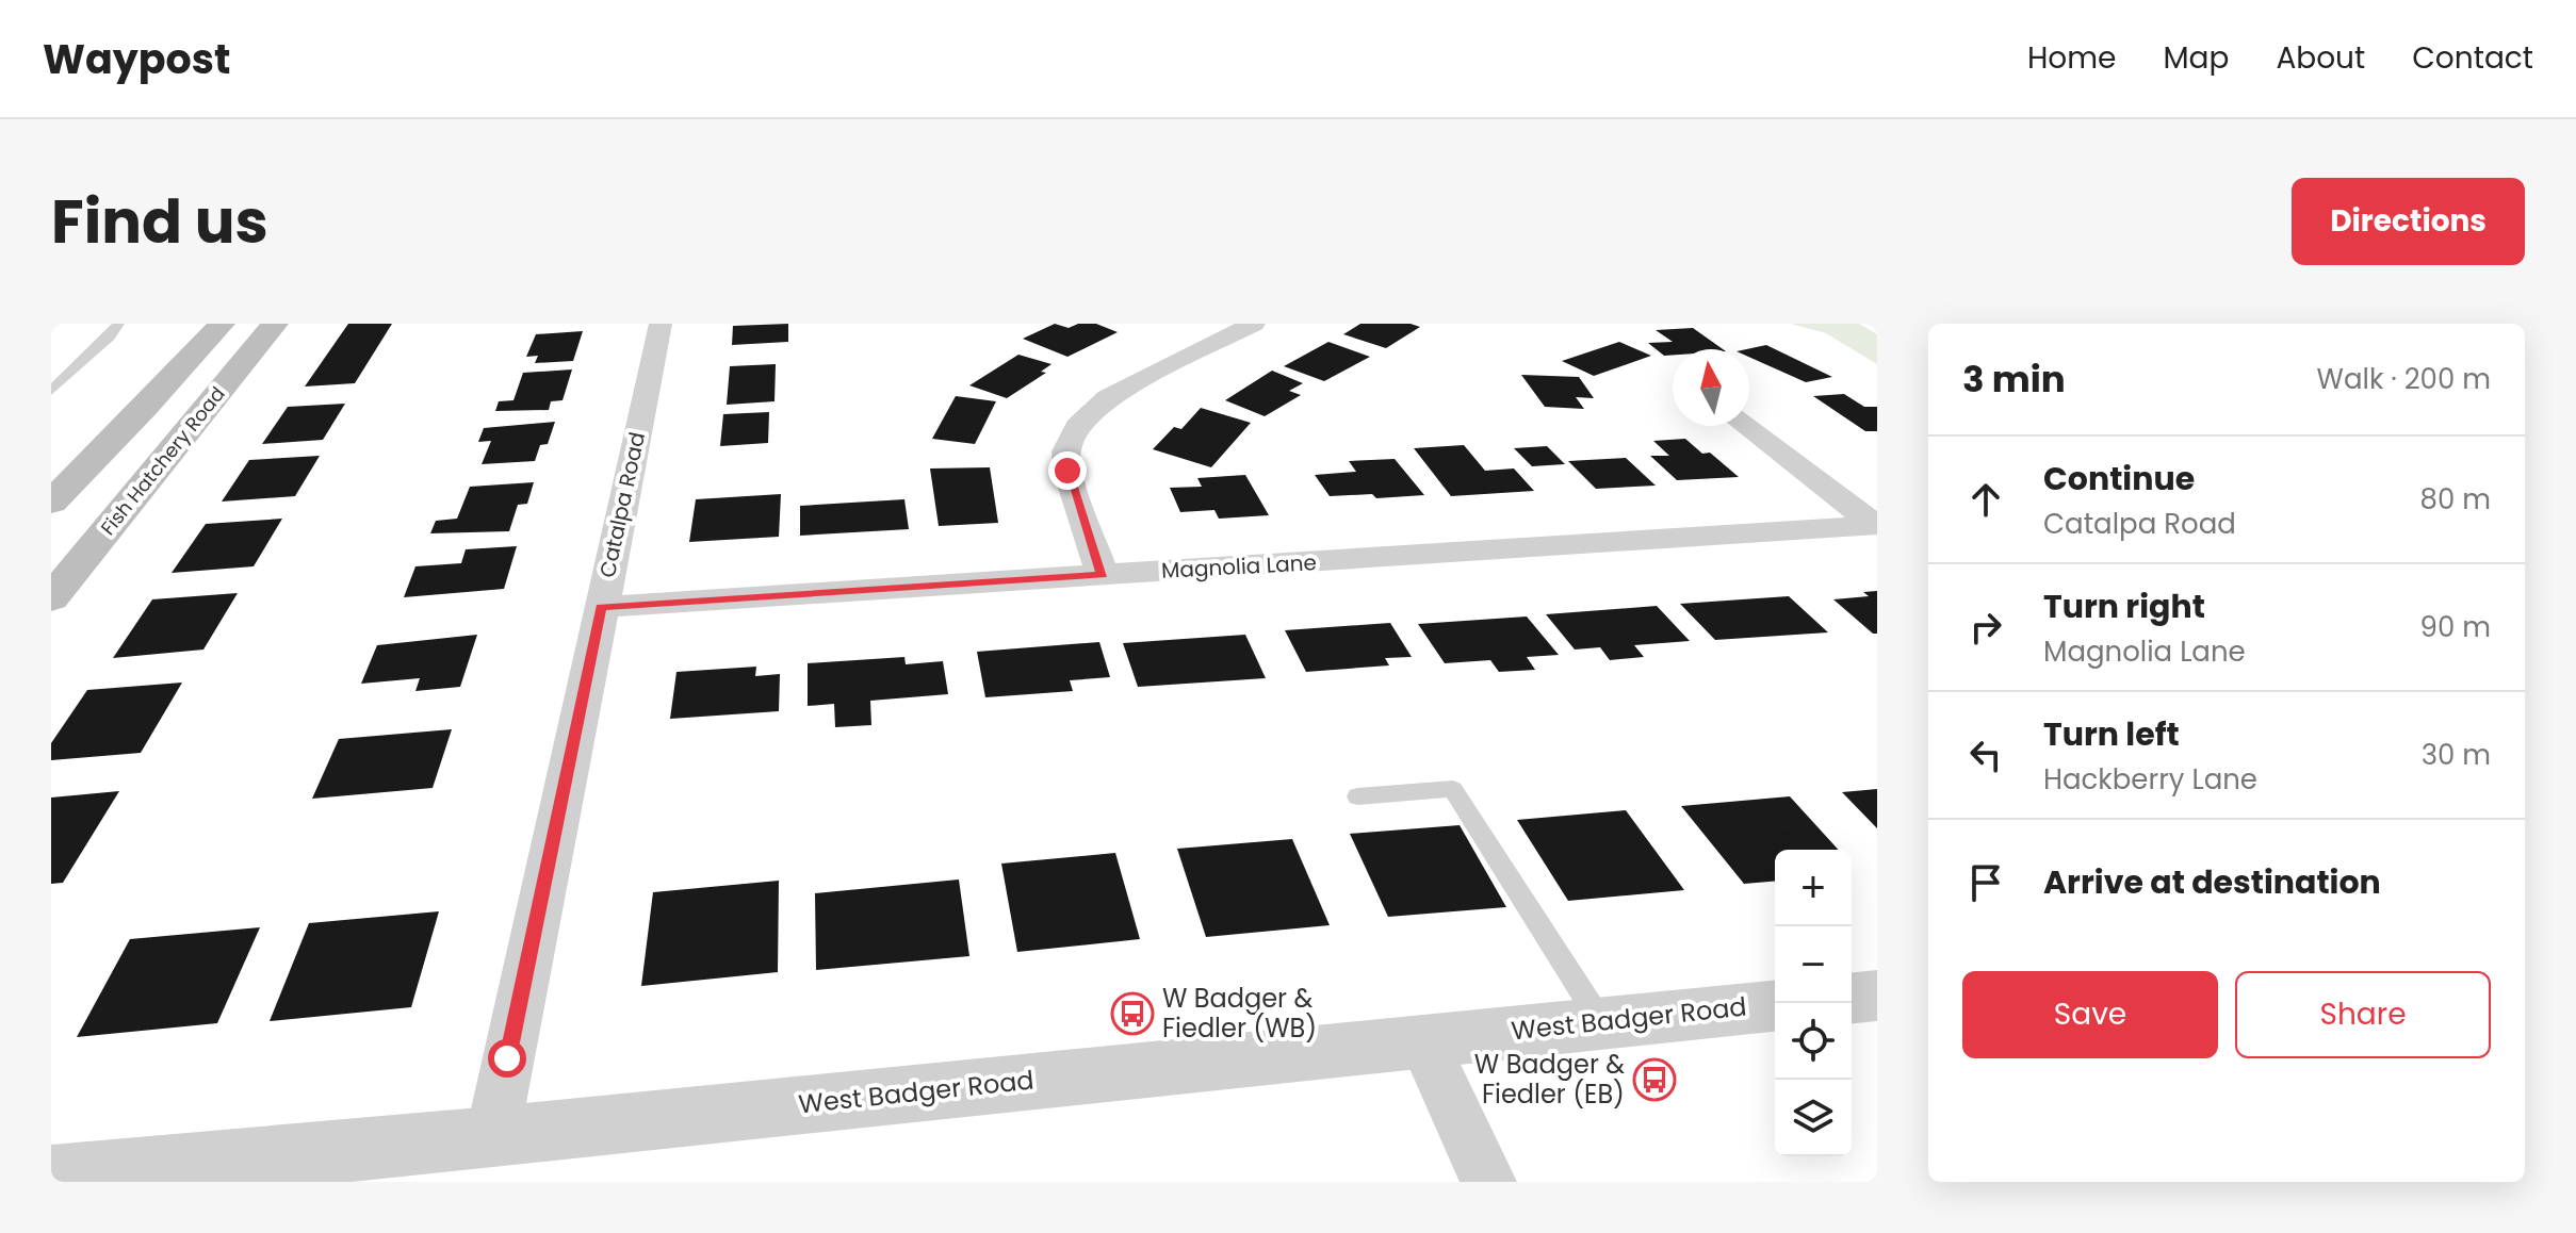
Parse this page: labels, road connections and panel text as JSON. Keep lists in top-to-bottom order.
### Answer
{
  "streets": {
    "main road": ["Fish Hatchery Road"],
    "street": ["Catalpa Road", "Magnolia Lane", "West Badger Road"]
  },
  "crossings": [
    ["Catalpa Road", "Magnolia Lane"],
    ["Catalpa Road", "West Badger Road"]
  ],
  "places": {
    "bus stop": ["W Badger & Fiedler (WB)", "W Badger & Fiedler (EB)"]
  },
  "north": "top",
  "page": {
    "header": "Waypost",
    "nav": [
      "Home",
      "Map",
      "About",
      "Contact"
    ],
    "title": "Find us",
    "buttons": [
      "Directions",
      ["Save", "Share"]
    ],
    "heading": ["3 min", "Walk · 200 m"],
    "list": [
      ["Continue", "Catalpa Road", "80 m"],
      ["Turn right", "Magnolia Lane", "90 m"],
      ["Turn left", "Hackberry Lane", "30 m"],
      "Arrive at destination"
    ],
    "map_buttons": ["+", "−"]
  }
}
